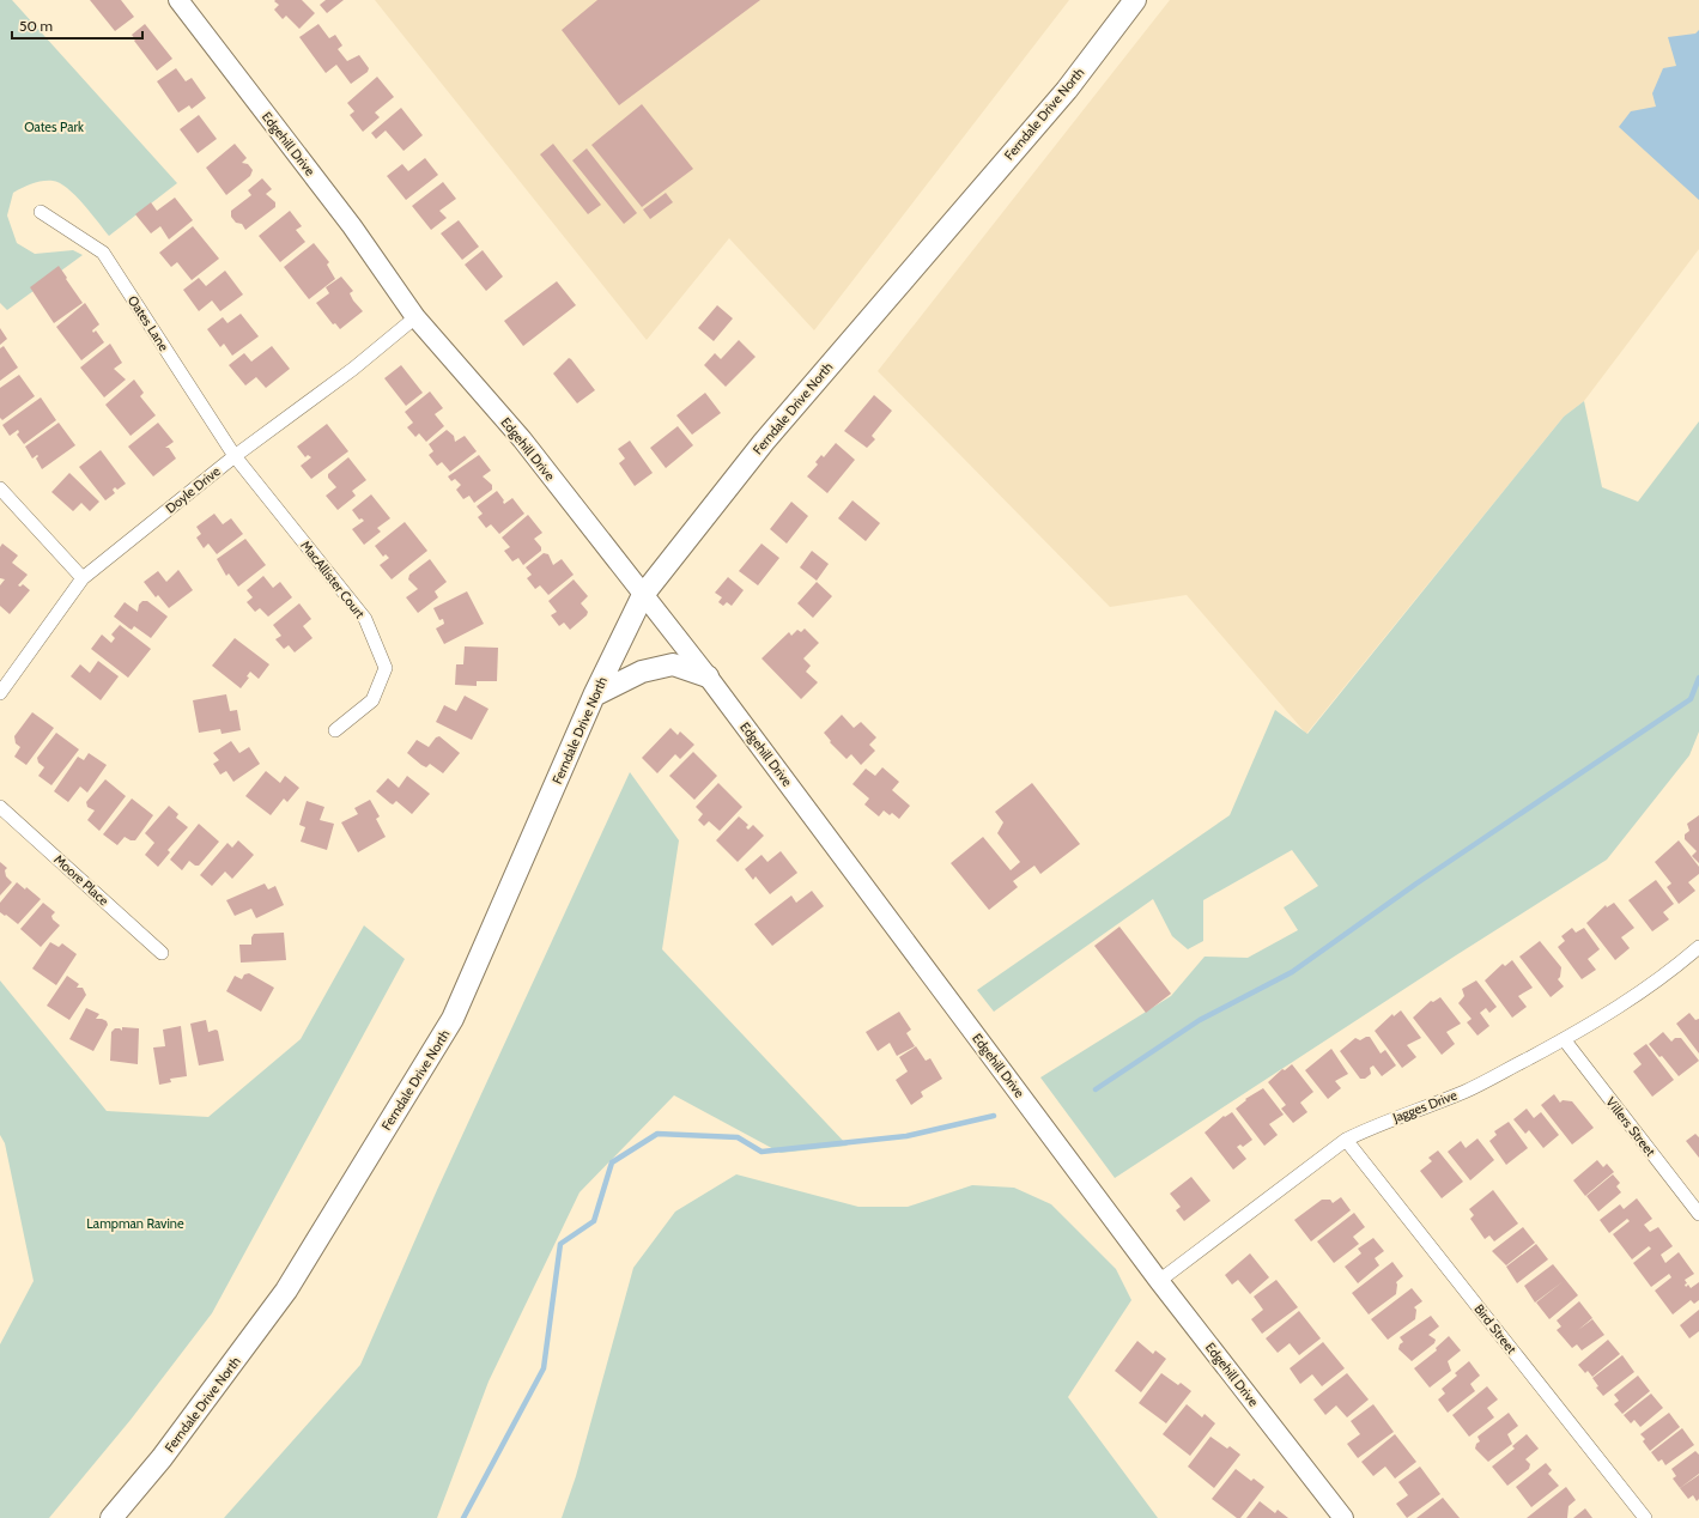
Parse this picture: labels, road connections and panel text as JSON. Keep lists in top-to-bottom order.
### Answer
{
  "streets": {
    "main road": ["Ferndale Drive North"],
    "street": [
      "Edgehill Drive",
      "Oates Lane",
      "Doyle Drive",
      "MacAllister Court",
      "Moore Place",
      "Jagges Drive",
      "Villers Street",
      "Bird Street"
    ]
  },
  "crossings": [
    ["Ferndale Drive North", "Edgehill Drive"],
    ["Edgehill Drive", "Doyle Drive"],
    ["Edgehill Drive", "Jagges Drive"],
    ["Oates Lane", "Doyle Drive"],
    ["Oates Lane", "MacAllister Court"],
    ["Doyle Drive", "MacAllister Court"],
    ["Jagges Drive", "Villers Street"],
    ["Jagges Drive", "Bird Street"]
  ],
  "parks": ["Oates Park", "Lampman Ravine"],
  "scale_bar": "50 m"
}
